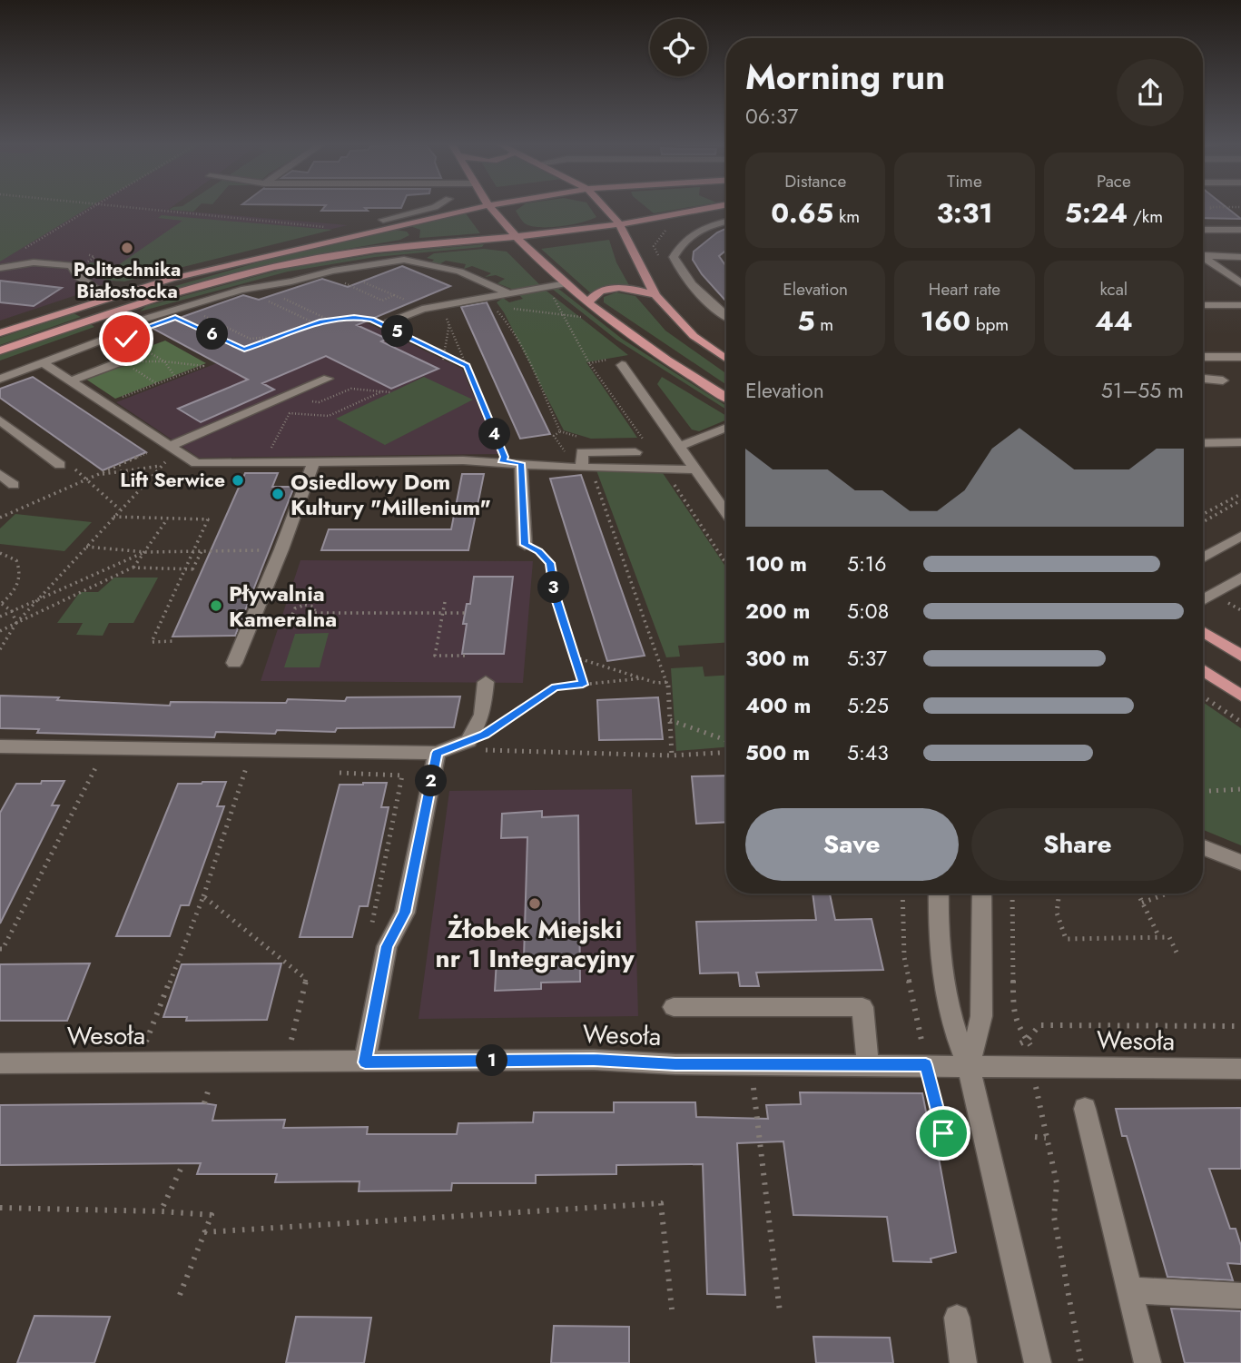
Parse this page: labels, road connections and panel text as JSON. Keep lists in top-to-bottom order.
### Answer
{
  "streets": {
    "street": ["Wesoła"]
  },
  "places": [
    "Politechnika Białostocka",
    "Lift Serwice",
    "Osiedlowy Dom Kultury \"Millenium\"",
    "Pływalnia Kameralna",
    "Żłobek Miejski nr 1 Integracyjny"
  ],
  "page": {
    "heading": ["Morning run", "06:37"],
    "stats": [
      ["Distance", "0.65 km"],
      ["Time", "3:31"],
      ["Pace", "5:24 /km"],
      ["Elevation", "5 m"],
      ["Heart rate", "160 bpm"],
      ["kcal", "44"]
    ],
    "pins": [
      "5",
      "6",
      "4",
      "3",
      "2",
      "1"
    ],
    "chart": ["Elevation", "51–55 m"],
    "list": [
      {
        "name": "100 m",
        "note": "5:16"
      },
      {
        "name": "200 m",
        "note": "5:08"
      },
      {
        "name": "300 m",
        "note": "5:37"
      },
      {
        "name": "400 m",
        "note": "5:25"
      },
      {
        "name": "500 m",
        "note": "5:43"
      }
    ],
    "buttons": ["Save", "Share"]
  }
}
